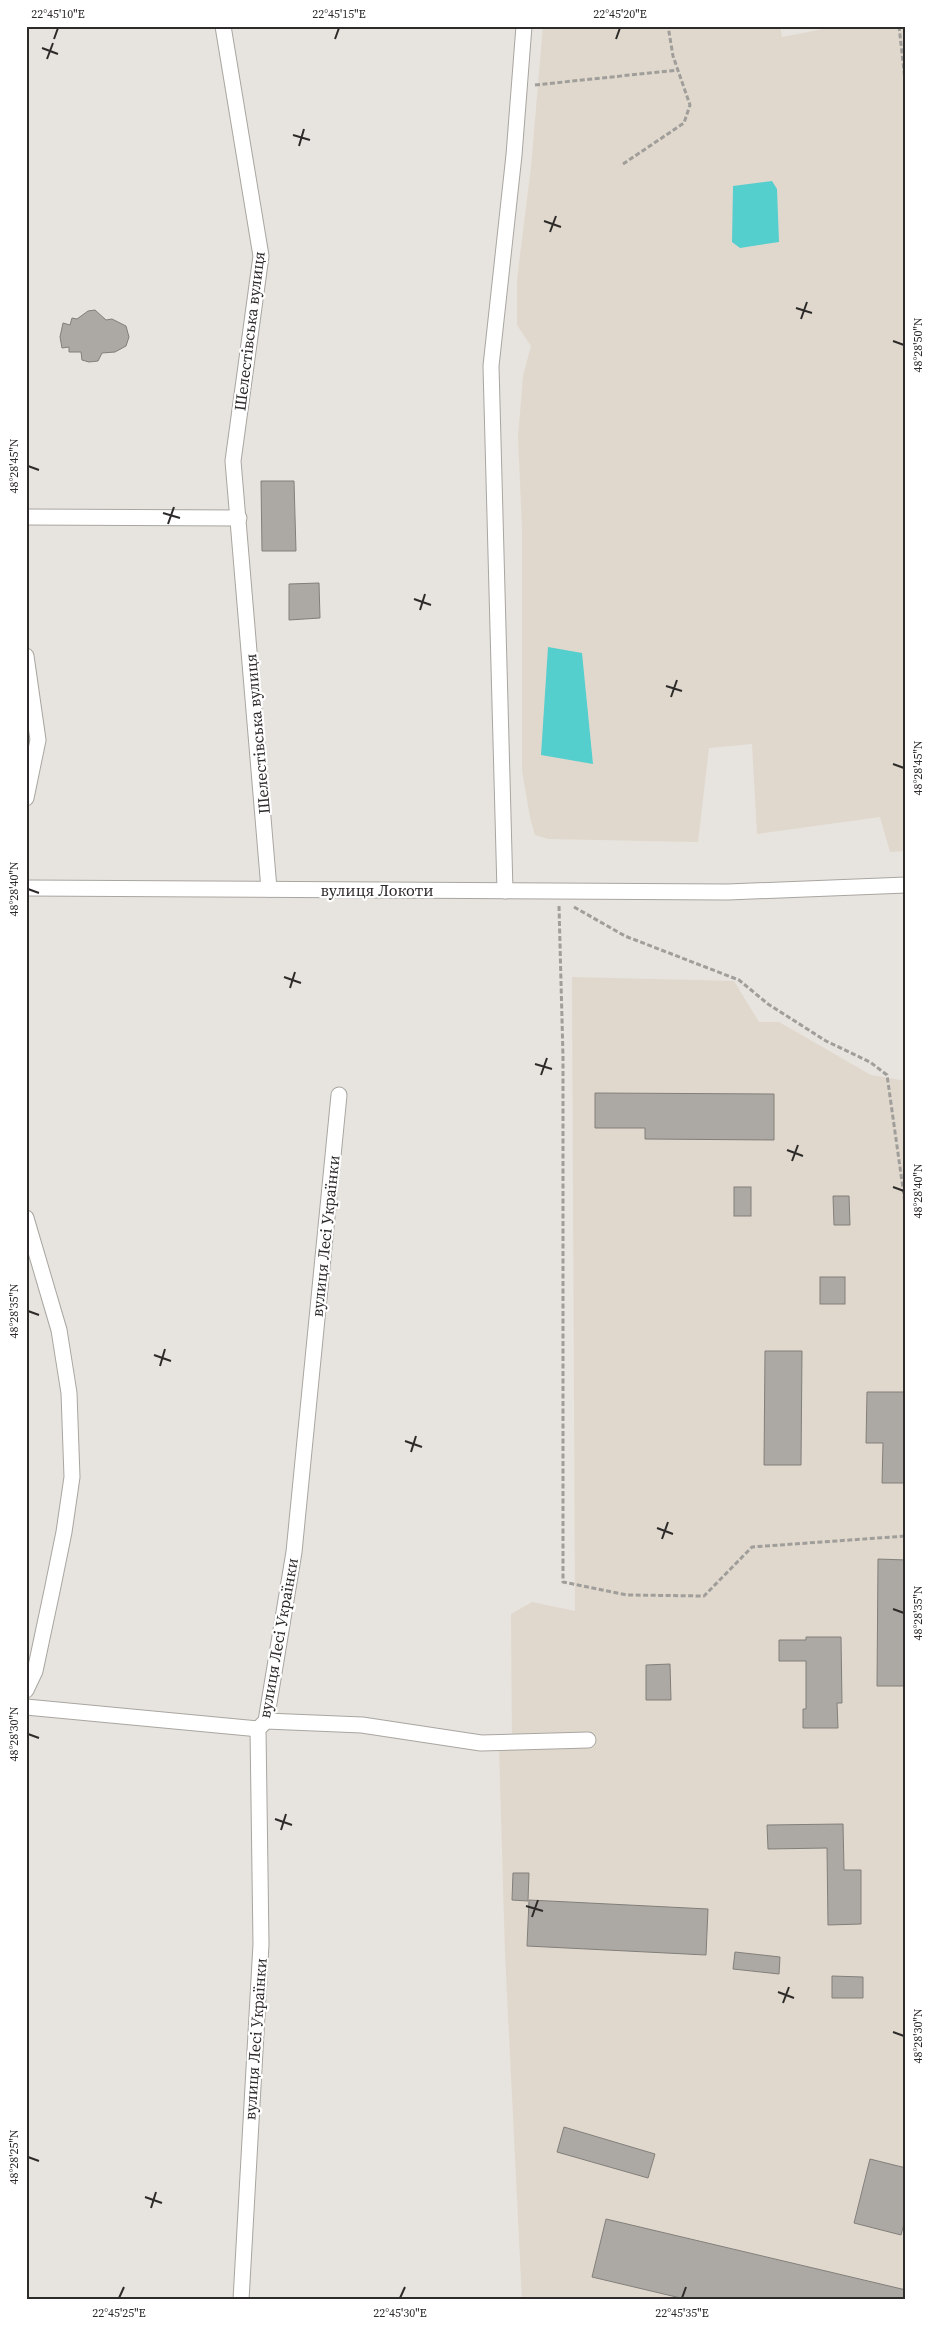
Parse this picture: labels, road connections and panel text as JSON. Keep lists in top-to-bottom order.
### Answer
{
  "streets": {
    "street": ["Шелестівська вулиця", "вулиця Локоти", "вулиця Лесі Українки"]
  },
  "crossings": [
    ["Шелестівська вулиця", "вулиця Локоти"]
  ],
  "coordinates": [
    "22°45'10\"E",
    "22°45'15\"E",
    "22°45'20\"E",
    "48°28'50\"N",
    "48°28'45\"N",
    "48°28'40\"N",
    "48°28'35\"N",
    "48°28'30\"N",
    "48°28'25\"N",
    "22°45'25\"E",
    "22°45'30\"E",
    "22°45'35\"E"
  ]
}
